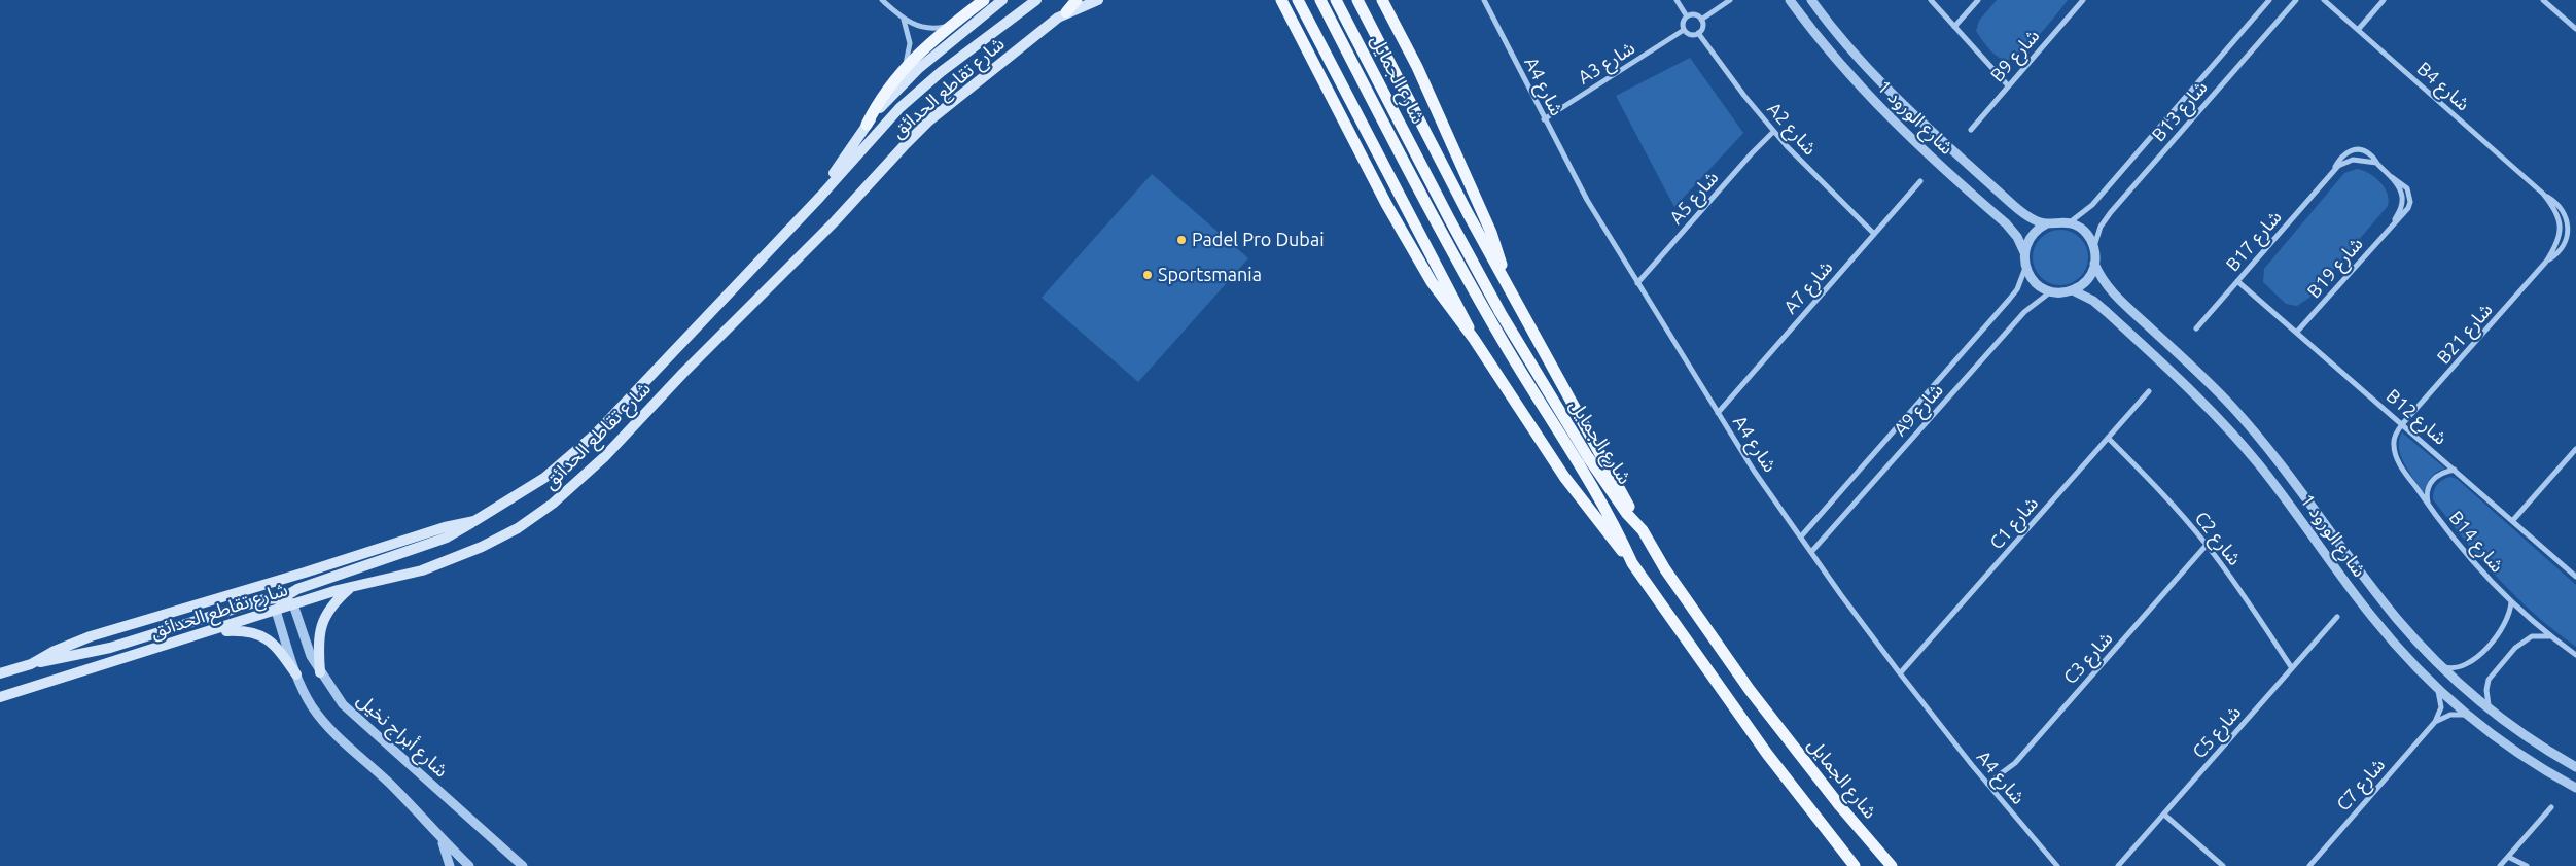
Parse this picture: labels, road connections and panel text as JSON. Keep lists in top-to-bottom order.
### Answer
{
  "streets": {
    "main road": ["شارع الجمايل", "شارع تقاطع الحدائق"],
    "street": [
      "B9 شارع",
      "A3 شارع",
      "A4 شارع",
      "B4 شارع",
      "B13 شارع",
      "شارع الورود 1",
      "A2 شارع",
      "A5 شارع",
      "B17 شارع",
      "B19 شارع",
      "A7 شارع",
      "B21 شارع",
      "A9 شارع",
      "B12 شارع",
      "C1 شارع",
      "C2 شارع",
      "B14 شارع",
      "C3 شارع",
      "C5 شارع",
      "شارع أبراج نخيل",
      "C7 شارع"
    ]
  },
  "crossings": [
    ["A3 شارع", "A4 شارع"],
    ["A3 شارع", "A2 شارع"],
    ["A4 شارع", "A5 شارع"],
    ["A4 شارع", "A7 شارع"],
    ["A4 شارع", "A9 شارع"],
    ["A4 شارع", "C1 شارع"],
    ["A4 شارع", "C3 شارع"],
    ["B4 شارع", "B21 شارع"],
    ["شارع تقاطع الحدائق", "شارع أبراج نخيل"],
    ["B13 شارع", "شارع الورود 1"],
    ["B13 شارع", "A9 شارع"],
    ["شارع الورود 1", "A9 شارع"],
    ["A2 شارع", "A5 شارع"],
    ["A2 شارع", "A7 شارع"],
    ["B17 شارع", "B19 شارع"],
    ["B17 شارع", "B12 شارع"],
    ["B19 شارع", "B12 شارع"],
    ["B21 شارع", "B12 شارع"],
    ["B21 شارع", "B14 شارع"],
    ["B12 شارع", "B14 شارع"],
    ["C1 شارع", "C2 شارع"],
    ["C2 شارع", "C3 شارع"],
    ["C2 شارع", "C5 شارع"]
  ],
  "places": ["Padel Pro Dubai", "Sportsmania"]
}
